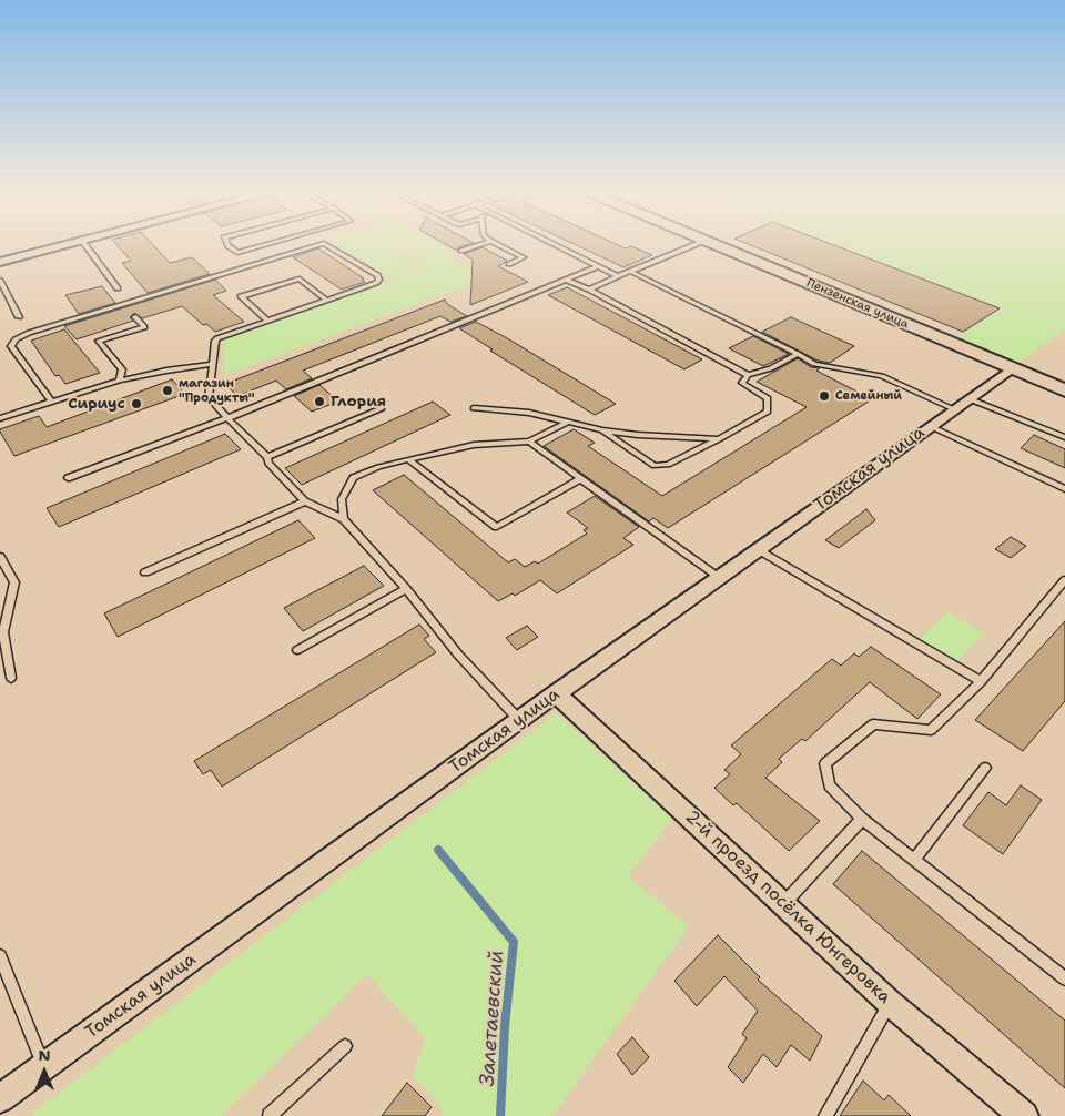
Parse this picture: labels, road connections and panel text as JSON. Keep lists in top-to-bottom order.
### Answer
{
  "streets": {
    "street": ["Пензенская улица", "Томская улица", "2-й проезд посёлка Юнгеровка"]
  },
  "crossings": [
    ["Пензенская улица", "Томская улица"],
    ["Томская улица", "2-й проезд посёлка Юнгеровка"]
  ],
  "water": ["Залетаевский"],
  "places": [
    "магазин \"Продукты\"",
    "Семейный",
    "Глория",
    "Сириус"
  ],
  "north": "top"
}
